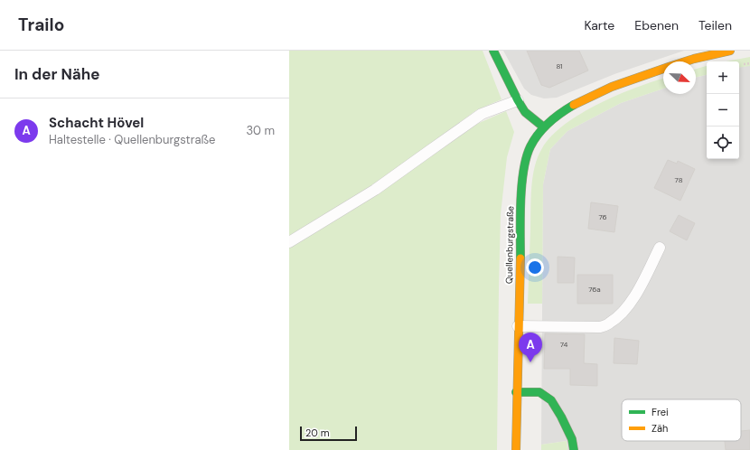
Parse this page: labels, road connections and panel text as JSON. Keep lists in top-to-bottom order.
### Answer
{
  "streets": {
    "street": ["Quellenburgstraße"]
  },
  "house_numbers": [
    "81",
    "78",
    "76",
    "76a",
    "74"
  ],
  "legend": ["Frei", "Zäh"],
  "scale_bar": "20 m",
  "north": "bottom right",
  "page": {
    "header": "Trailo",
    "nav": ["Karte", "Ebenen", "Teilen"],
    "heading": "In der Nähe",
    "map_buttons": ["+", "−"],
    "list": [
      {
        "mark": "A",
        "name": "Schacht Hövel",
        "note": "Haltestelle · Quellenburgstraße",
        "value": "30 m"
      }
    ],
    "pins": "A",
    "scale": "20 m"
  }
}
